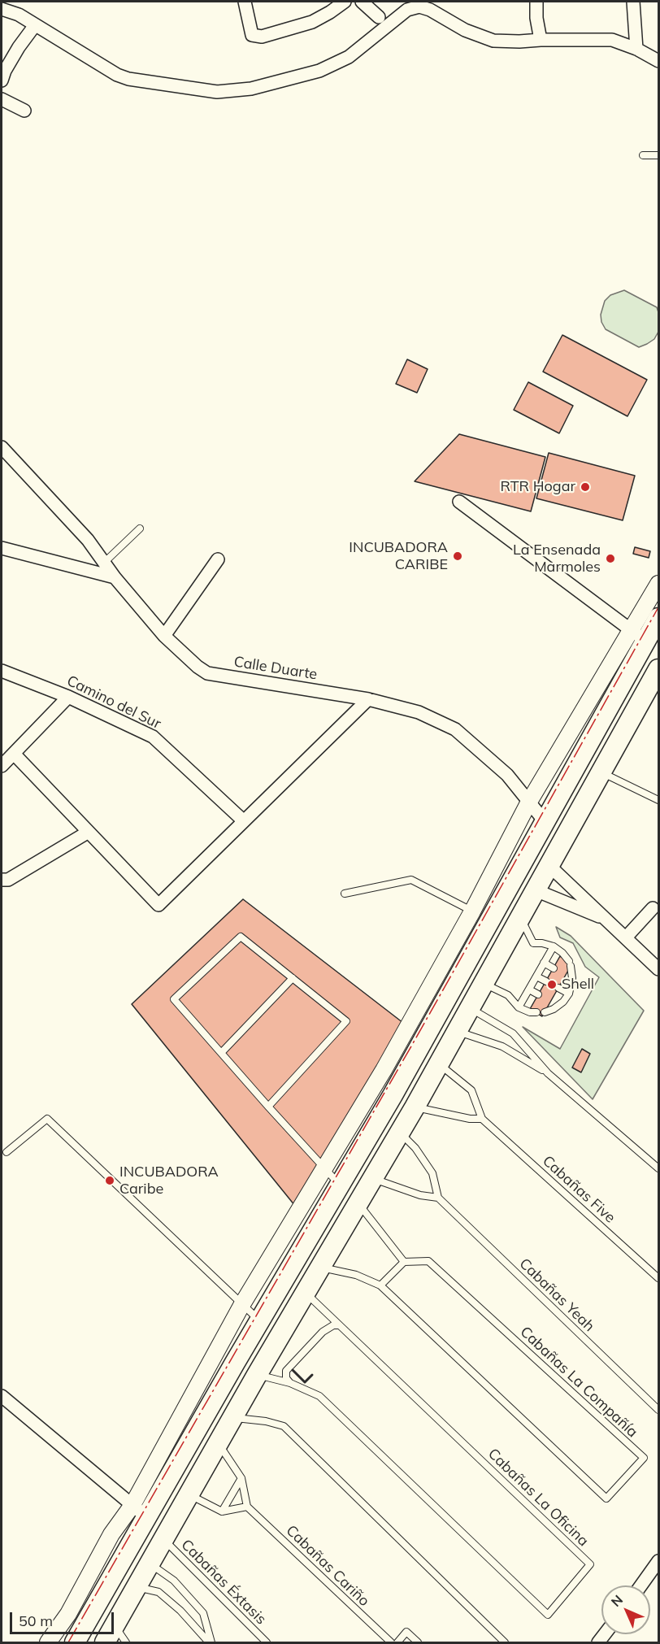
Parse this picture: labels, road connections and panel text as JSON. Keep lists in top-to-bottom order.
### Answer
{
  "streets": {
    "street": ["Calle Duarte", "Camino del Sur"],
    "lane": [
      "Cabañas Five",
      "Cabañas Yeah",
      "Cabañas La Compañía",
      "Cabañas La Oficina",
      "Cabañas Cariño",
      "Cabañas Éxtasis"
    ]
  },
  "places": [
    "RTR Hogar",
    "INCUBADORA CARIBE",
    "La Ensenada Marmoles",
    "Shell",
    "INCUBADORA Caribe"
  ],
  "scale_bar": "50 m",
  "north": "top left"
}
